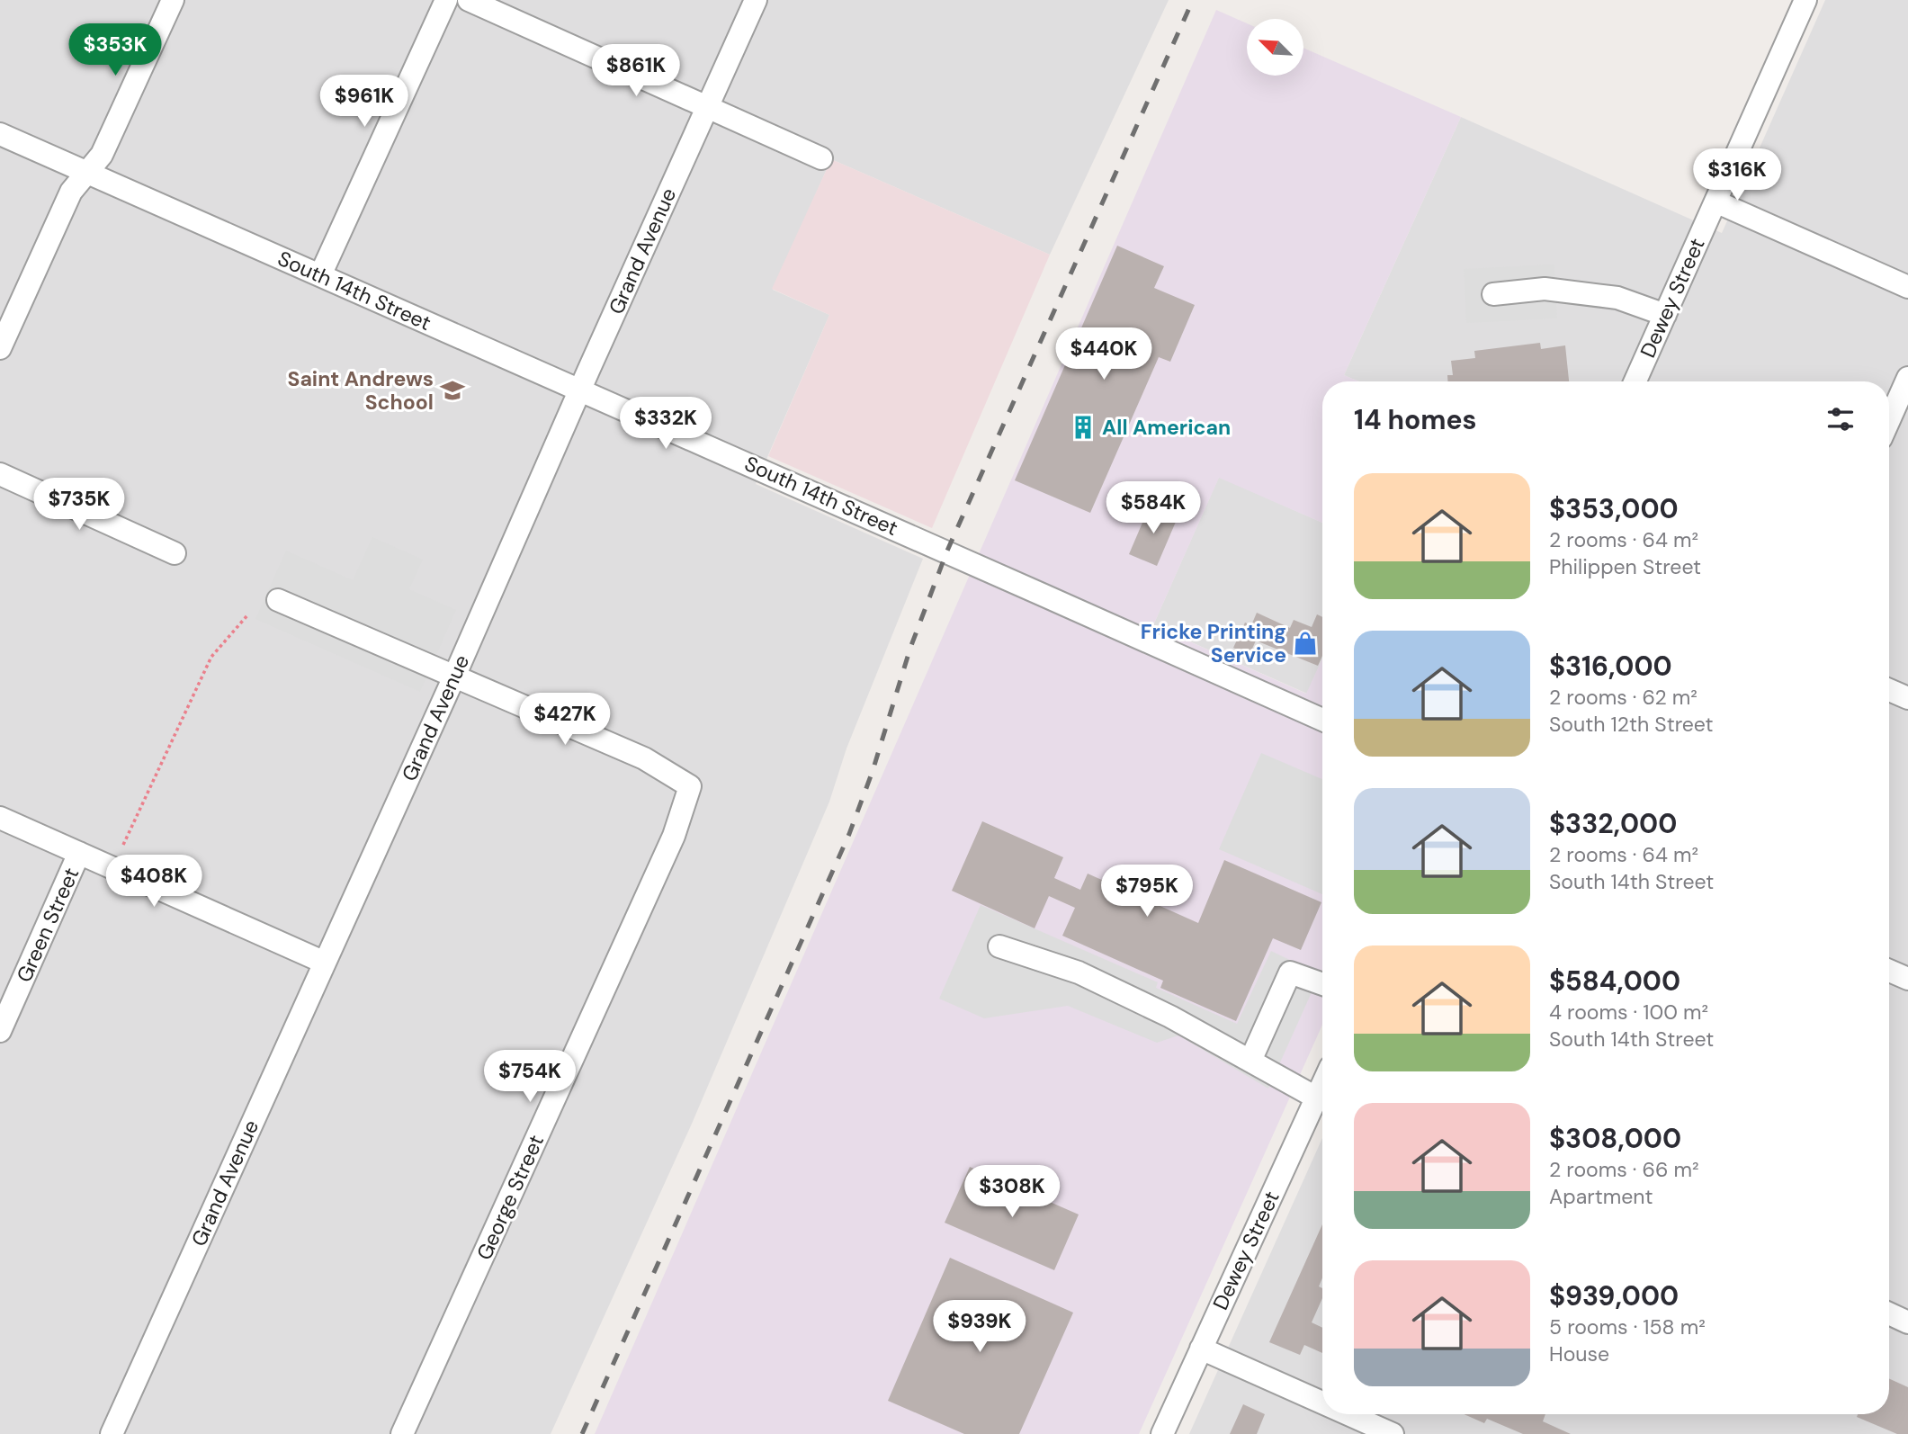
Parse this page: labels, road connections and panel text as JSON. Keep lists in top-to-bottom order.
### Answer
{
  "streets": {
    "street": [
      "Grand Avenue",
      "South 14th Street",
      "Dewey Street",
      "Green Street",
      "George Street"
    ]
  },
  "crossings": [
    ["Grand Avenue", "South 14th Street"],
    ["Grand Avenue", "George Street"]
  ],
  "places": {
    "school or university": ["Saint Andrews School"],
    "building": ["All American"],
    "shop": ["Fricke Printing Service"]
  },
  "north": "top left",
  "page": {
    "price": [
      "$353K",
      "$861K",
      "$961K",
      "$316K",
      "$440K",
      "$332K",
      "$735K",
      "$584K",
      "$427K",
      "$408K",
      "$795K",
      "$754K",
      "$308K",
      "$939K"
    ],
    "heading": "14 homes",
    "list": [
      {
        "name": "$353,000",
        "note": "2 rooms · 64 m² · Philippen Street"
      },
      {
        "name": "$316,000",
        "note": "2 rooms · 62 m² · South 12th Street"
      },
      {
        "name": "$332,000",
        "note": "2 rooms · 64 m² · South 14th Street"
      },
      {
        "name": "$584,000",
        "note": "4 rooms · 100 m² · South 14th Street"
      },
      {
        "name": "$308,000",
        "note": "2 rooms · 66 m² · Apartment"
      },
      {
        "name": "$939,000",
        "note": "5 rooms · 158 m² · House"
      }
    ]
  }
}
